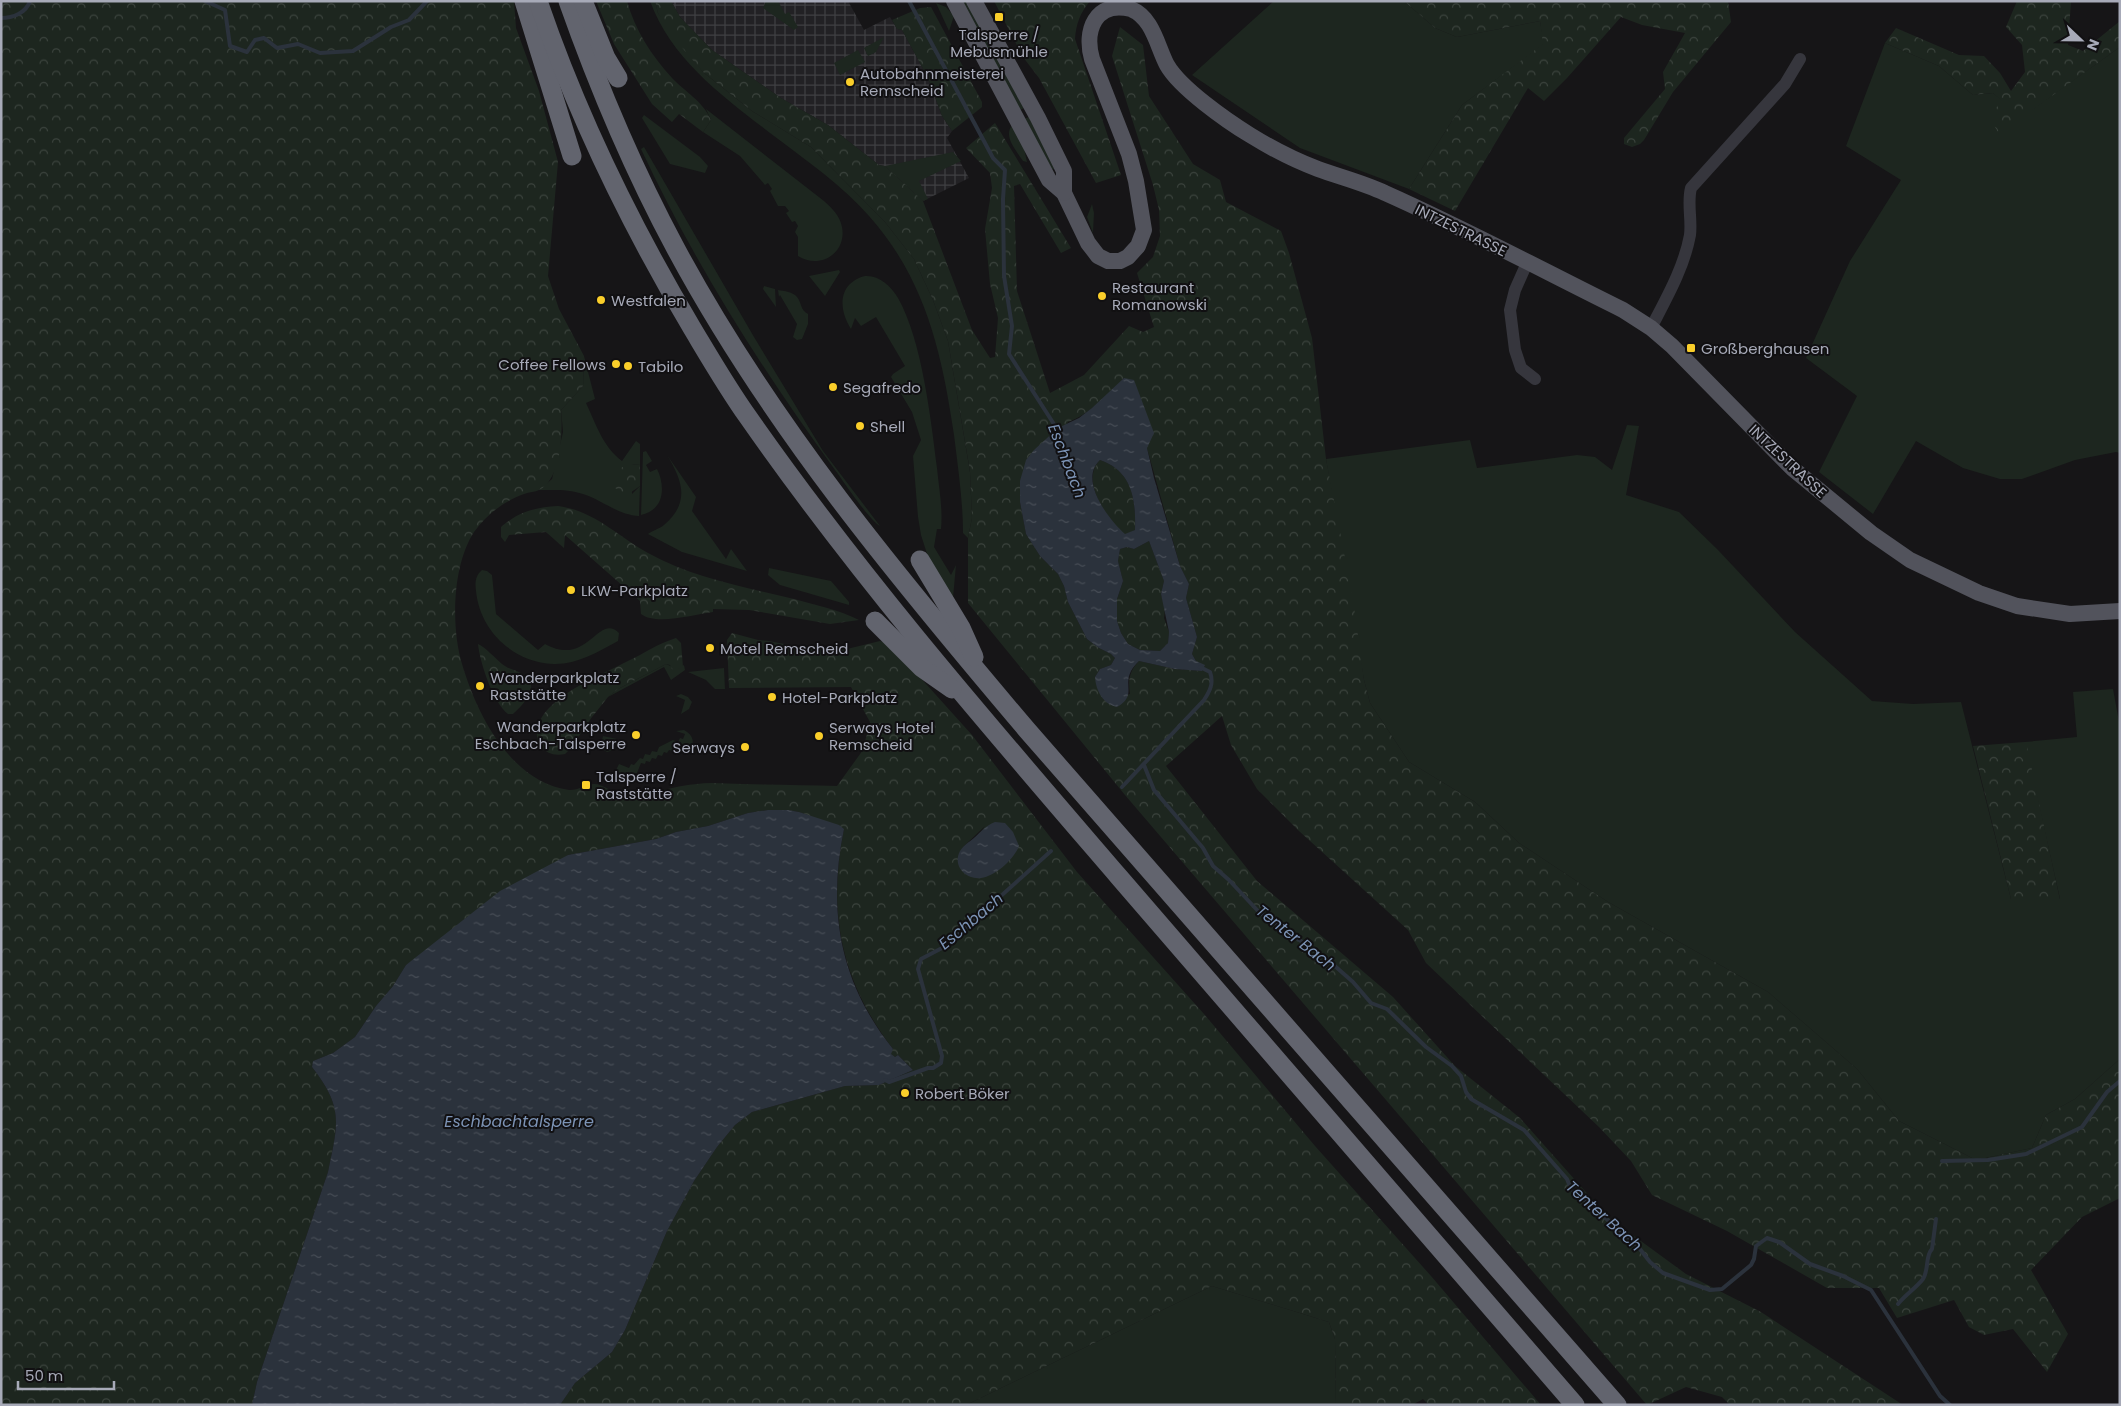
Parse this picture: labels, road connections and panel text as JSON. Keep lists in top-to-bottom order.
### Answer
{
  "streets": {
    "main road": ["INTZESTRASSE"]
  },
  "water": ["Eschbach", "Tenter Bach", "Eschbachtalsperre"],
  "places": {
    "transit": ["Talsperre / Mebusmühle", "Großberghausen", "Talsperre / Raststätte"],
    "other": [
      "Autobahnmeisterei Remscheid",
      "Restaurant Romanowski",
      "Westfalen",
      "Coffee Fellows",
      "Tabilo",
      "Segafredo",
      "Shell",
      "LKW-Parkplatz",
      "Motel Remscheid",
      "Wanderparkplatz Raststätte",
      "Hotel-Parkplatz",
      "Wanderparkplatz Eschbach-Talsperre",
      "Serways Hotel Remscheid",
      "Serways",
      "Robert Böker"
    ]
  },
  "scale_bar": "50 m",
  "north": "right"
}
